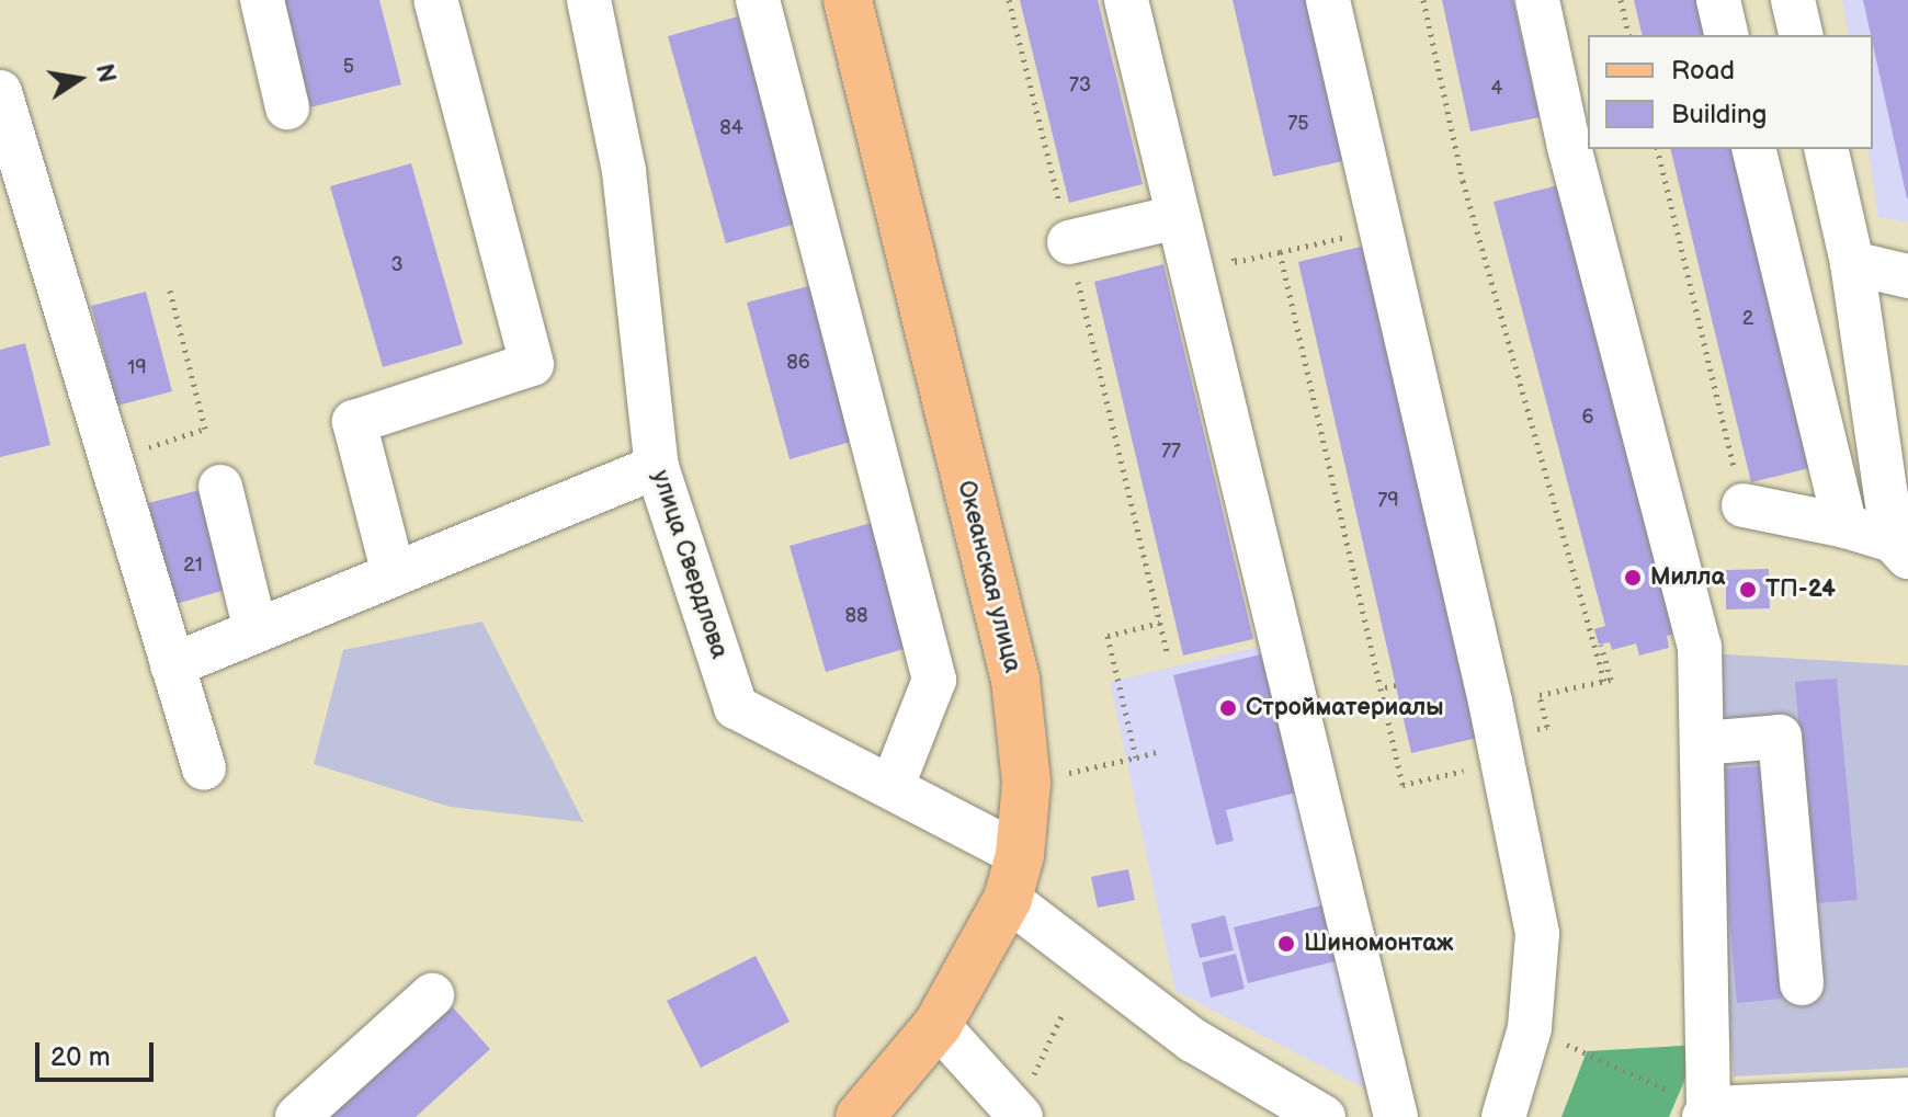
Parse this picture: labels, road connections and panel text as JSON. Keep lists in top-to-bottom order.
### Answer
{
  "streets": {
    "main road": ["Океанская улица"],
    "street": ["улица Свердлова"]
  },
  "crossings": [
    ["улица Свердлова", "Океанская улица"]
  ],
  "places": [
    "Милла",
    "ТП-24",
    "Стройматериалы",
    "Шиномонтаж"
  ],
  "house_numbers": [
    "5",
    "73",
    "4",
    "75",
    "84",
    "3",
    "2",
    "86",
    "19",
    "6",
    "77",
    "79",
    "21",
    "88"
  ],
  "legend": ["Road", "Building"],
  "scale_bar": "20 m",
  "north": "right"
}
